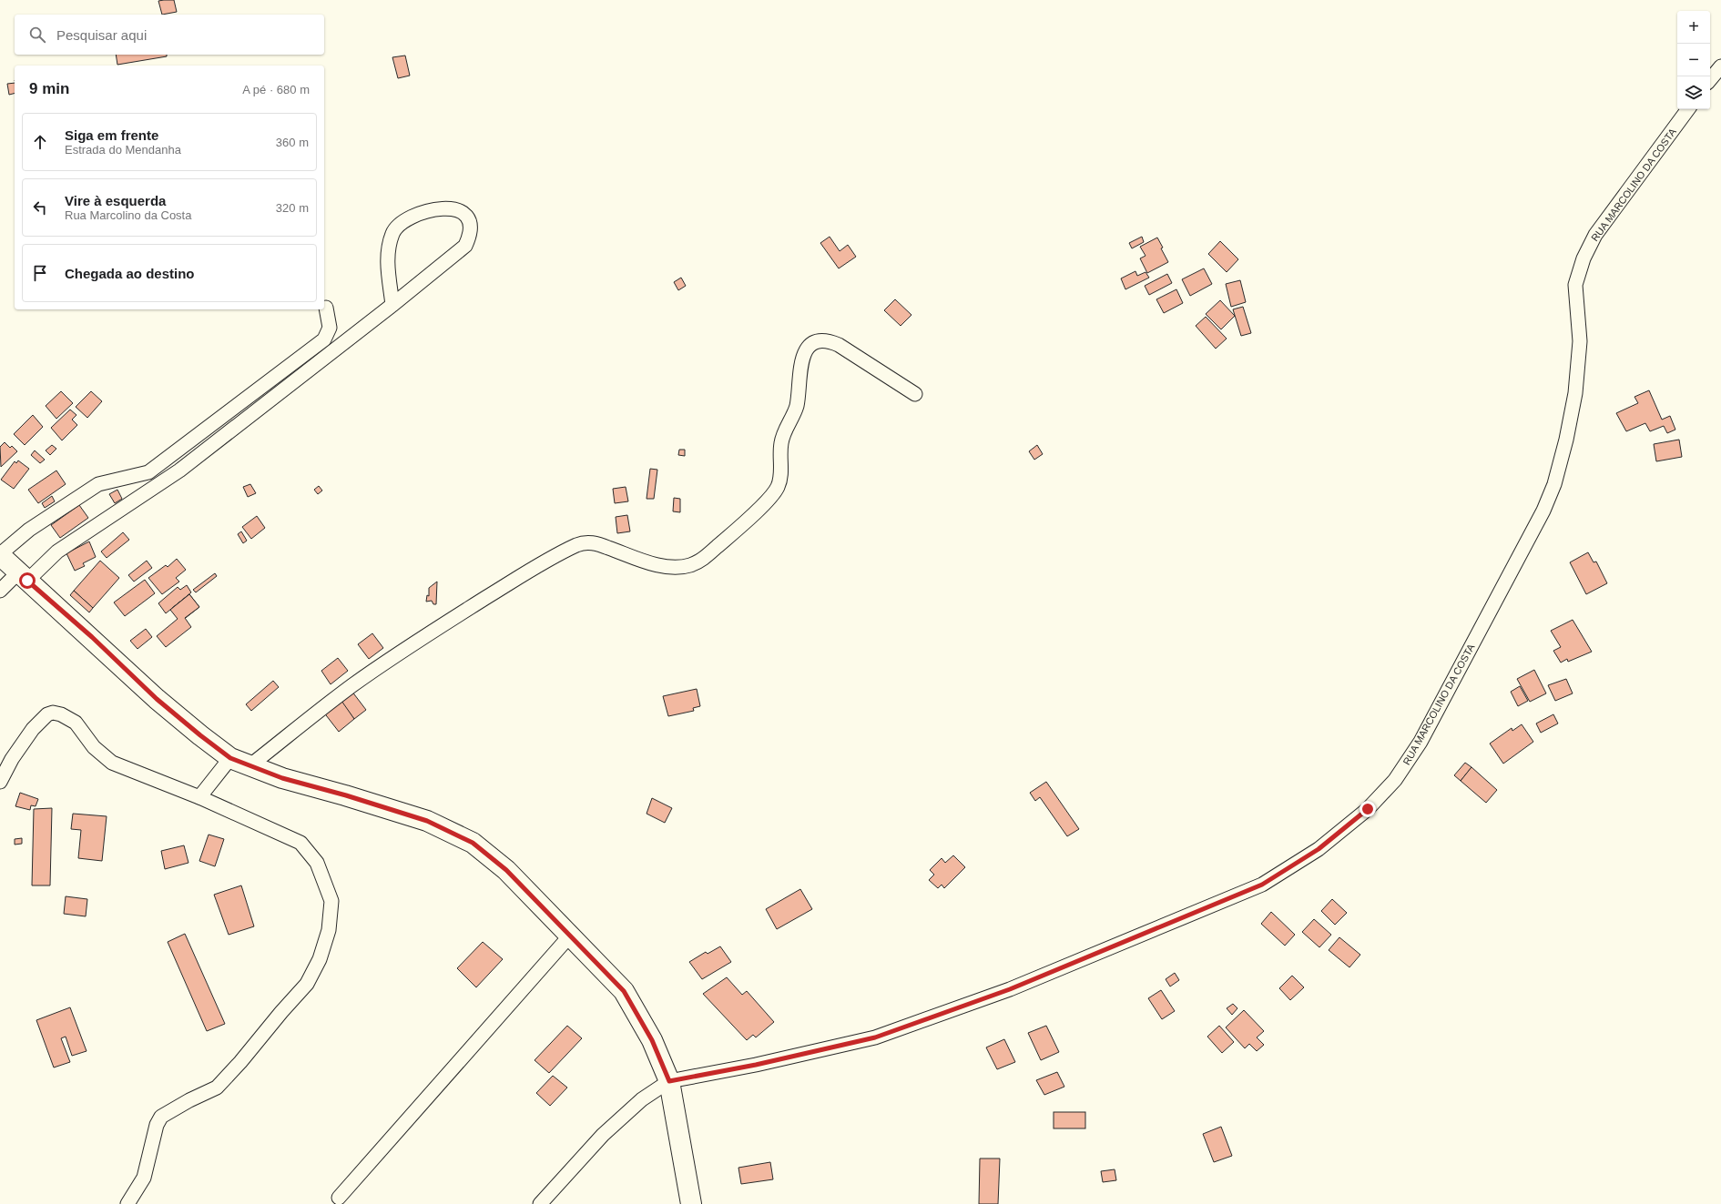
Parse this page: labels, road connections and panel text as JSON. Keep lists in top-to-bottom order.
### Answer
{
  "streets": {
    "street": ["RUA MARCOLINO DA COSTA"]
  },
  "page": {
    "map_buttons": ["+", "−"],
    "search": "Pesquisar aqui",
    "heading": ["9 min", "A pé · 680 m"],
    "list": [
      ["Siga em frente", "Estrada do Mendanha", "360 m"],
      ["Vire à esquerda", "Rua Marcolino da Costa", "320 m"],
      "Chegada ao destino"
    ]
  }
}
